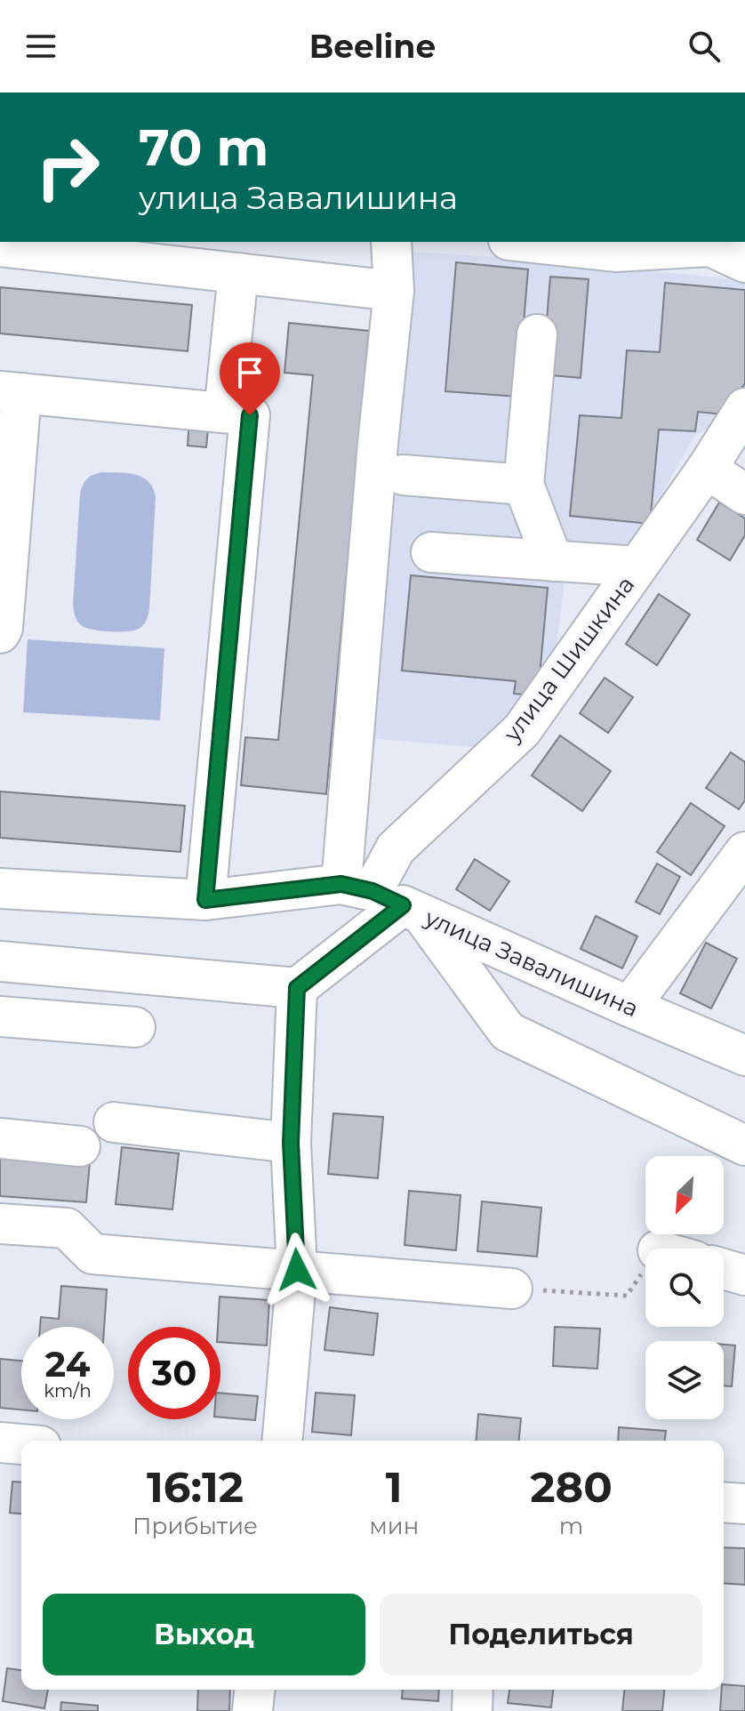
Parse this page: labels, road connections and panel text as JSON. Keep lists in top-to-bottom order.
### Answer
{
  "streets": {
    "street": ["улица Шишкина", "улица Завалишина"]
  },
  "crossings": [
    ["улица Шишкина", "улица Завалишина"]
  ],
  "north": "bottom left",
  "page": {
    "header": "Beeline",
    "turn": ["70 m", "улица Завалишина"],
    "speed": "24 km/h",
    "limit": "30",
    "eta": [
      "16:12",
      "Прибытие",
      "1",
      "мин",
      "280",
      "m"
    ],
    "buttons": ["Выход", "Поделиться"]
  }
}
